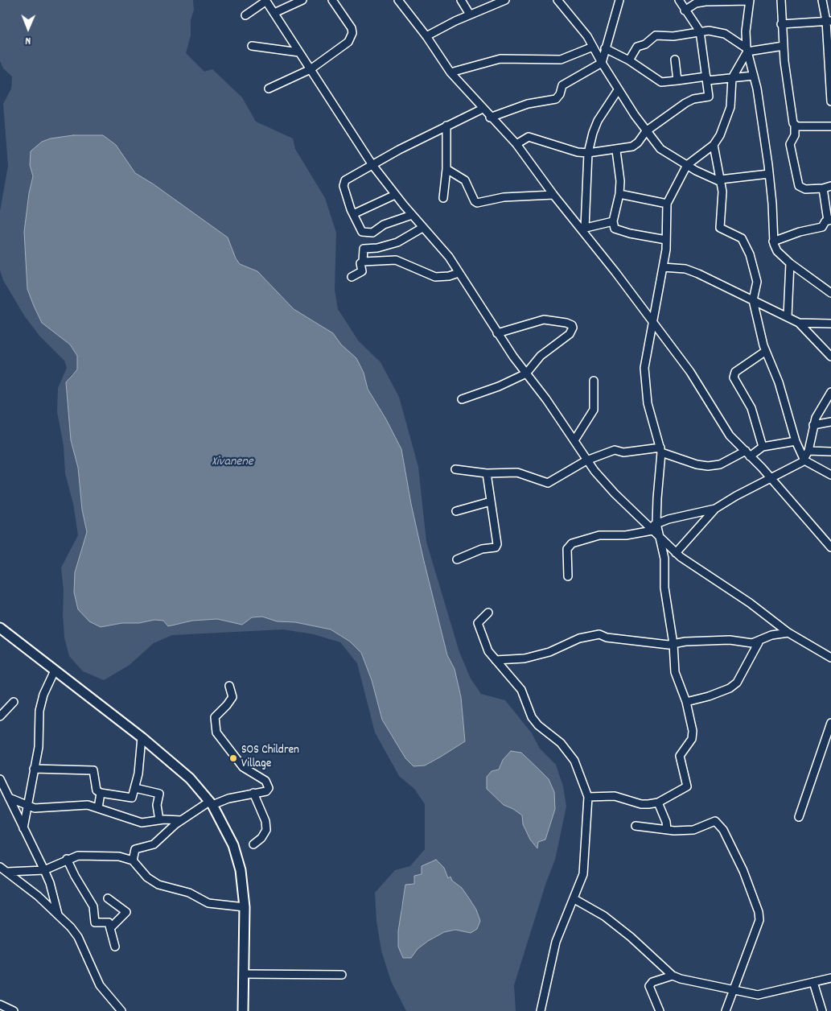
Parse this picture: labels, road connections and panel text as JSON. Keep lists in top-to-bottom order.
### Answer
{
  "water": ["Xivanene"],
  "places": ["SOS Children Village"],
  "north": "bottom"
}
